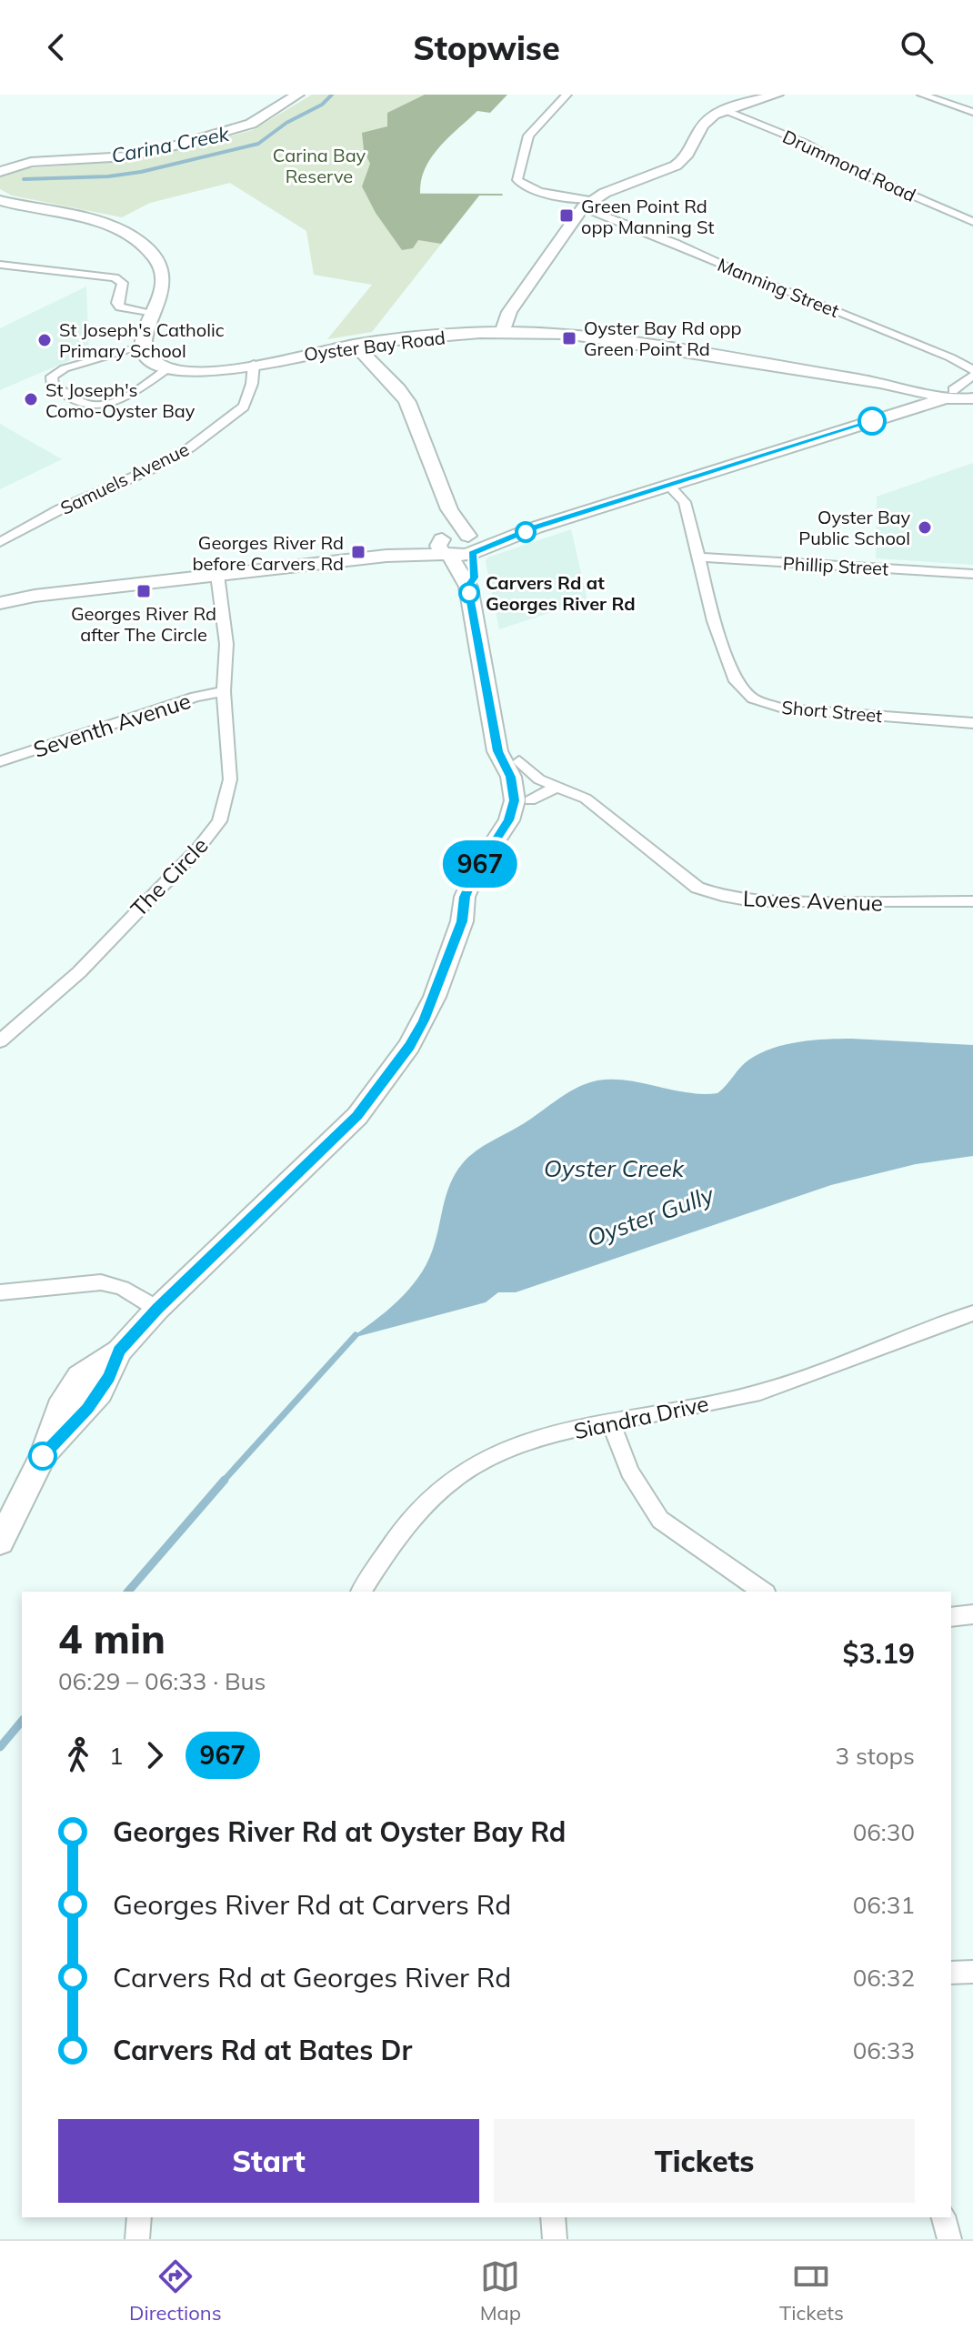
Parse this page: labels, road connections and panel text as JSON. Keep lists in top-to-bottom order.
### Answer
{
  "streets": {
    "street": [
      "Drummond Road",
      "Manning Street",
      "Oyster Bay Road",
      "Samuels Avenue",
      "Phillip Street",
      "Short Street",
      "Seventh Avenue",
      "The Circle",
      "Loves Avenue",
      "Siandra Drive"
    ]
  },
  "crossings": [
    ["Oyster Bay Road", "Samuels Avenue"],
    ["Phillip Street", "Short Street"],
    ["Seventh Avenue", "The Circle"]
  ],
  "water": ["Carina Creek", "Oyster Creek", "Oyster Gully"],
  "parks": ["Carina Bay Reserve"],
  "places": {
    "transit": [
      "Green Point Rd opp Manning St",
      "Oyster Bay Rd opp Green Point Rd",
      "Georges River Rd before Carvers Rd",
      "Georges River Rd after The Circle"
    ],
    "other": [
      "St Joseph's Catholic Primary School",
      "St Joseph's Como-Oyster Bay",
      "Oyster Bay Public School",
      "Carvers Rd at Georges River Rd"
    ]
  },
  "lines": ["bus line 967"],
  "page": {
    "header": "Stopwise",
    "on_map": "967",
    "heading": ["4 min", "06:29 – 06:33 · Bus", "$3.19"],
    "legs": ["1", "967", "3 stops"],
    "list": [
      {
        "name": "Georges River Rd at Oyster Bay Rd",
        "value": "06:30"
      },
      {
        "name": "Georges River Rd at Carvers Rd",
        "value": "06:31"
      },
      {
        "name": "Carvers Rd at Georges River Rd",
        "value": "06:32"
      },
      {
        "name": "Carvers Rd at Bates Dr",
        "value": "06:33"
      }
    ],
    "buttons": ["Start", "Tickets"],
    "tabs": ["Directions", "Map", "Tickets"]
  }
}
